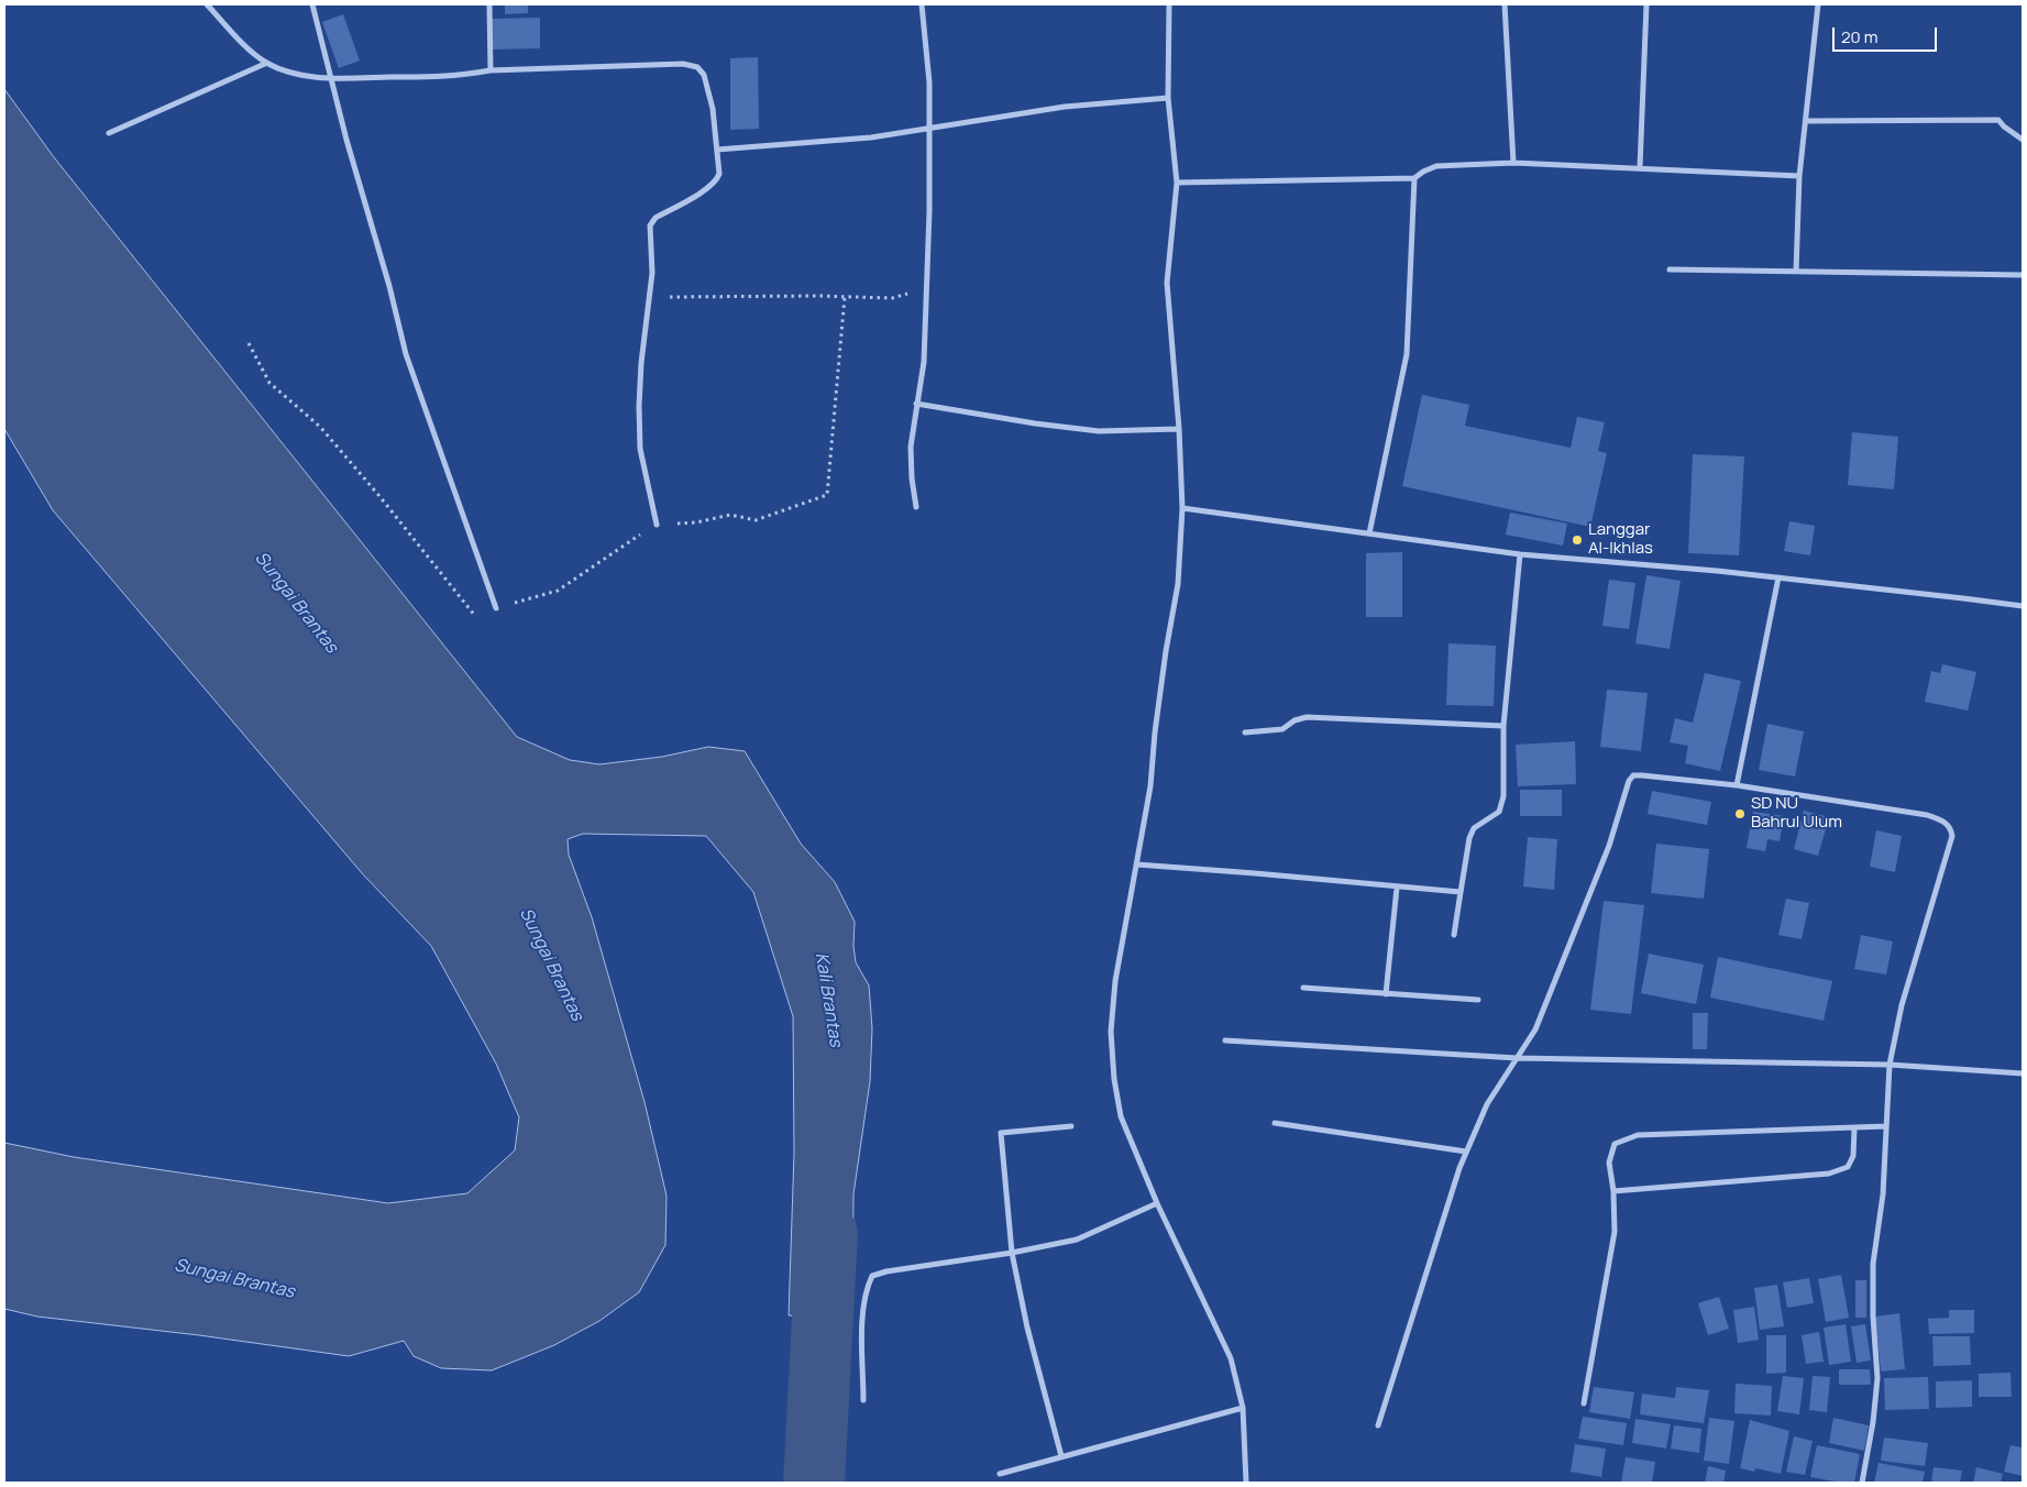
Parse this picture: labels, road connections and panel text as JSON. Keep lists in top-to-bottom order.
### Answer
{
  "water": ["Sungai Brantas", "Kali Brantas"],
  "places": ["Langgar Al-Ikhlas", "SD NU Bahrul Ulum"],
  "scale_bar": "20 m"
}
